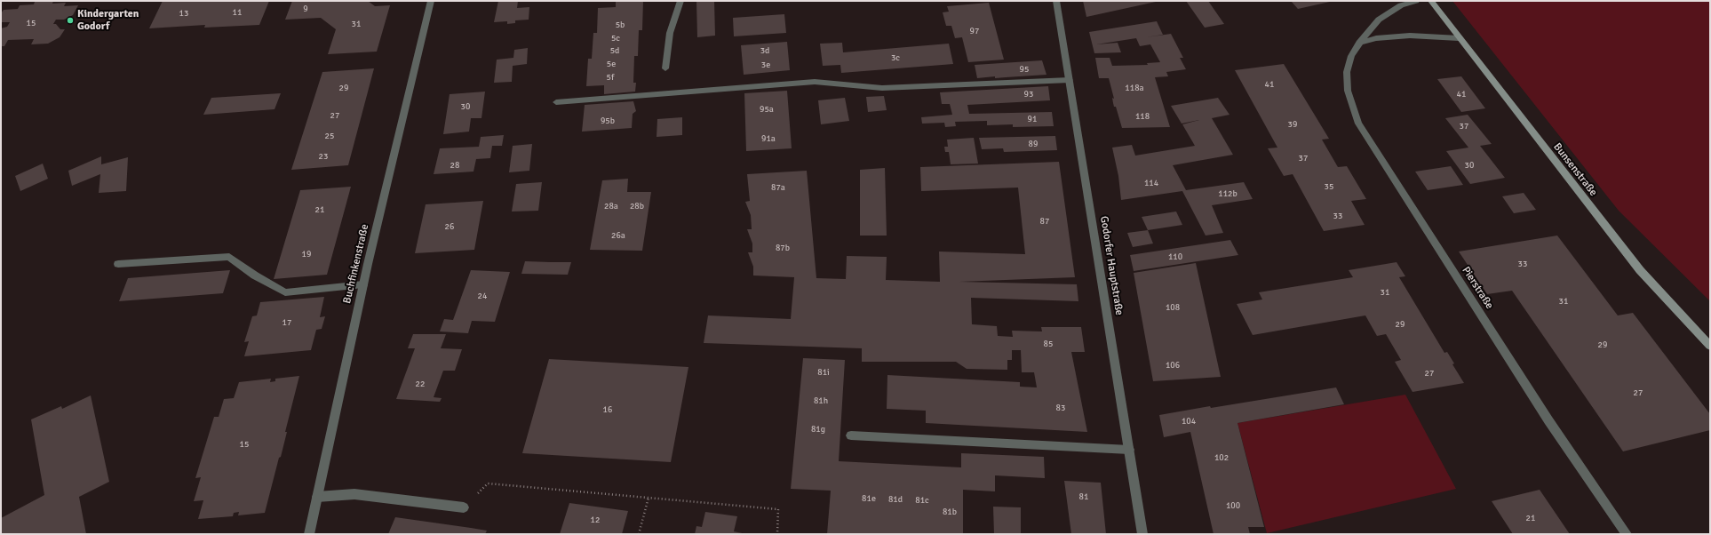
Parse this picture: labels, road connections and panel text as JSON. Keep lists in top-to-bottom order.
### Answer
{
  "streets": {
    "main road": ["Bunsenstraße"],
    "street": ["Buchfinkenstraße", "Godorfer Hauptstraße", "Pierstraße"]
  },
  "places": ["Kindergarten Godorf"],
  "house_numbers": [
    "9",
    "11",
    "13",
    "15",
    "31",
    "5b",
    "97",
    "5c",
    "5d",
    "3d",
    "3c",
    "5e",
    "3e",
    "95",
    "5f",
    "41",
    "29",
    "118a",
    "93",
    "41",
    "30",
    "95a",
    "27",
    "118",
    "91",
    "95b",
    "39",
    "37",
    "25",
    "91a",
    "89",
    "23",
    "37",
    "28",
    "30",
    "114",
    "35",
    "87a",
    "112b",
    "28a",
    "28b",
    "21",
    "33",
    "87",
    "26",
    "26a",
    "87b",
    "19",
    "110",
    "33",
    "31",
    "24",
    "31",
    "108",
    "17",
    "29",
    "85",
    "29",
    "106",
    "81i",
    "27",
    "22",
    "27",
    "81h",
    "83",
    "16",
    "104",
    "81g",
    "15",
    "102",
    "81",
    "81e",
    "81d",
    "81c",
    "100",
    "81b",
    "21",
    "12"
  ]
}
